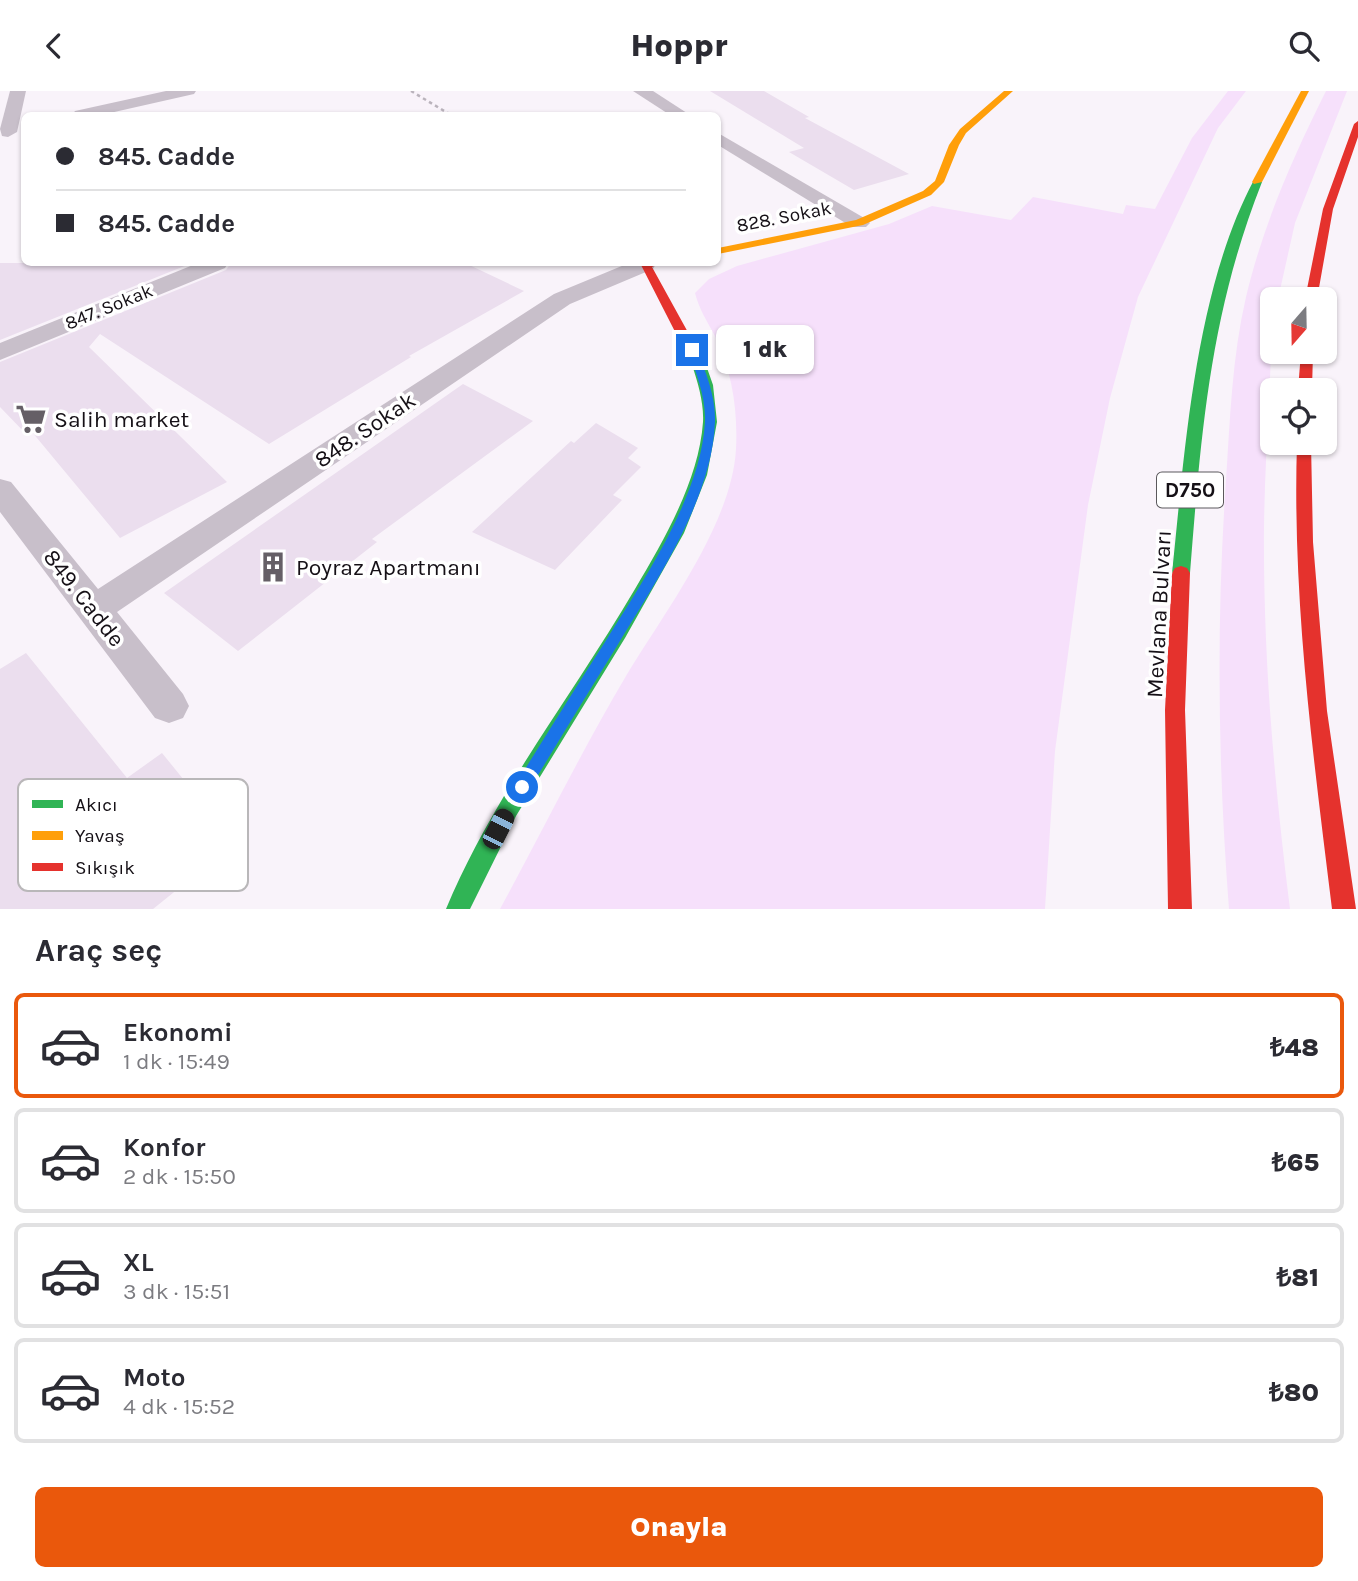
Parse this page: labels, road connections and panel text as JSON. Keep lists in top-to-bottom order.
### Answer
{
  "streets": {
    "main road": ["828. Sokak", "D750", "Mevlana Bulvarı"],
    "street": ["847. Sokak", "848. Sokak", "849. Cadde"]
  },
  "crossings": [
    ["848. Sokak", "849. Cadde"]
  ],
  "places": {
    "supermarket": ["Salih market"],
    "building": ["Poyraz Apartmanı"]
  },
  "legend": ["Akıcı", "Yavaş", "Sıkışık"],
  "north": "bottom",
  "page": {
    "header": "Hoppr",
    "banner": ["845. Cadde", "845. Cadde"],
    "bubble": "1 dk",
    "heading": "Araç seç",
    "list": [
      {
        "name": "Ekonomi",
        "note": "1 dk · 15:49",
        "value": "₺48"
      },
      {
        "name": "Konfor",
        "note": "2 dk · 15:50",
        "value": "₺65"
      },
      {
        "name": "XL",
        "note": "3 dk · 15:51",
        "value": "₺81"
      },
      {
        "name": "Moto",
        "note": "4 dk · 15:52",
        "value": "₺80"
      }
    ],
    "buttons": "Onayla"
  }
}
